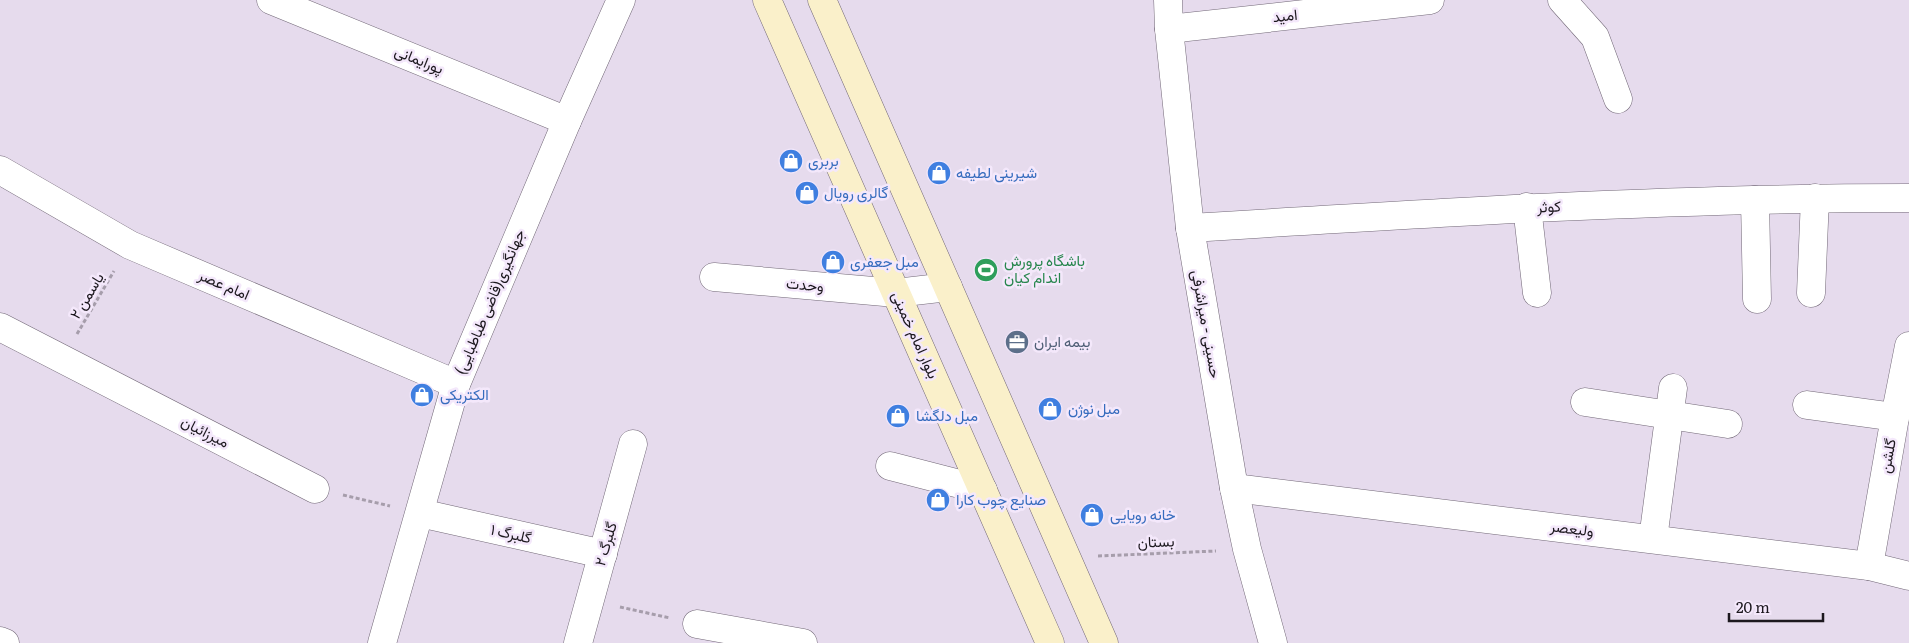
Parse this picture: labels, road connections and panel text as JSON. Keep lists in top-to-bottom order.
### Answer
{
  "streets": {
    "main road": ["بلوار امام خمینی"],
    "street": [
      "امید",
      "پورایمانی",
      "کوثر",
      "امام عصر",
      "وحدت",
      "جهانگیری(قاضی طباطبایی)",
      "حسینی - میراشرفی",
      "میرزائیان",
      "گلشن",
      "ولیعصر",
      "گلبرگ ۱",
      "گلبرگ ۲"
    ],
    "path": ["یاسمن ۲", "بستان"]
  },
  "crossings": [
    ["امید", "حسینی - میراشرفی"],
    ["پورایمانی", "جهانگیری(قاضی طباطبایی)"],
    ["کوثر", "حسینی - میراشرفی"],
    ["امام عصر", "یاسمن ۲"],
    ["امام عصر", "جهانگیری(قاضی طباطبایی)"],
    ["وحدت", "بلوار امام خمینی"],
    ["یاسمن ۲", "میرزائیان"],
    ["جهانگیری(قاضی طباطبایی)", "گلبرگ ۱"],
    ["حسینی - میراشرفی", "ولیعصر"],
    ["حسینی - میراشرفی", "بستان"],
    ["گلشن", "ولیعصر"],
    ["گلبرگ ۱", "گلبرگ ۲"]
  ],
  "places": {
    "shop": [
      "بربری",
      "شیرینی لطیفه",
      "گالری رویال",
      "مبل جعفری",
      "الکتریکی",
      "مبل نوژن",
      "مبل دلگشا",
      "صنایع چوب کارا",
      "خانه رویایی"
    ],
    "sports": ["باشگاه پرورش اندام کیان"],
    "office": ["بیمه ایران"]
  },
  "scale_bar": "20 m"
}
